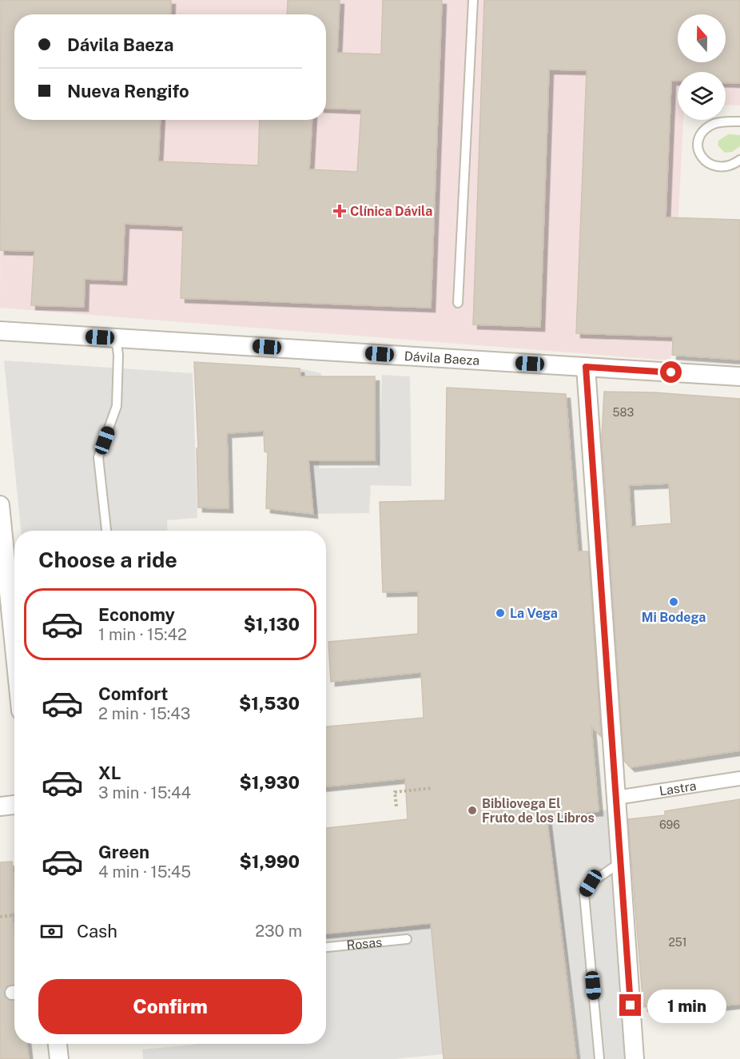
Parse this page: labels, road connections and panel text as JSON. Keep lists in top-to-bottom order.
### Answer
{
  "streets": {
    "street": ["Dávila Baeza", "Lastra"],
    "lane": ["Rosas"]
  },
  "places": {
    "health": ["Clínica Dávila"],
    "other": ["Mi Bodega", "La Vega", "Bibliovega El Fruto de los Libros"]
  },
  "house_numbers": ["583", "696", "251"],
  "north": "top",
  "page": {
    "banner": ["Dávila Baeza", "Nueva Rengifo"],
    "heading": "Choose a ride",
    "list": [
      {
        "name": "Economy",
        "note": "1 min · 15:42",
        "value": "$1,130"
      },
      {
        "name": "Comfort",
        "note": "2 min · 15:43",
        "value": "$1,530"
      },
      {
        "name": "XL",
        "note": "3 min · 15:44",
        "value": "$1,930"
      },
      {
        "name": "Green",
        "note": "4 min · 15:45",
        "value": "$1,990"
      }
    ],
    "pay": ["Cash", "230 m"],
    "buttons": "Confirm",
    "bubble": "1 min"
  }
}
